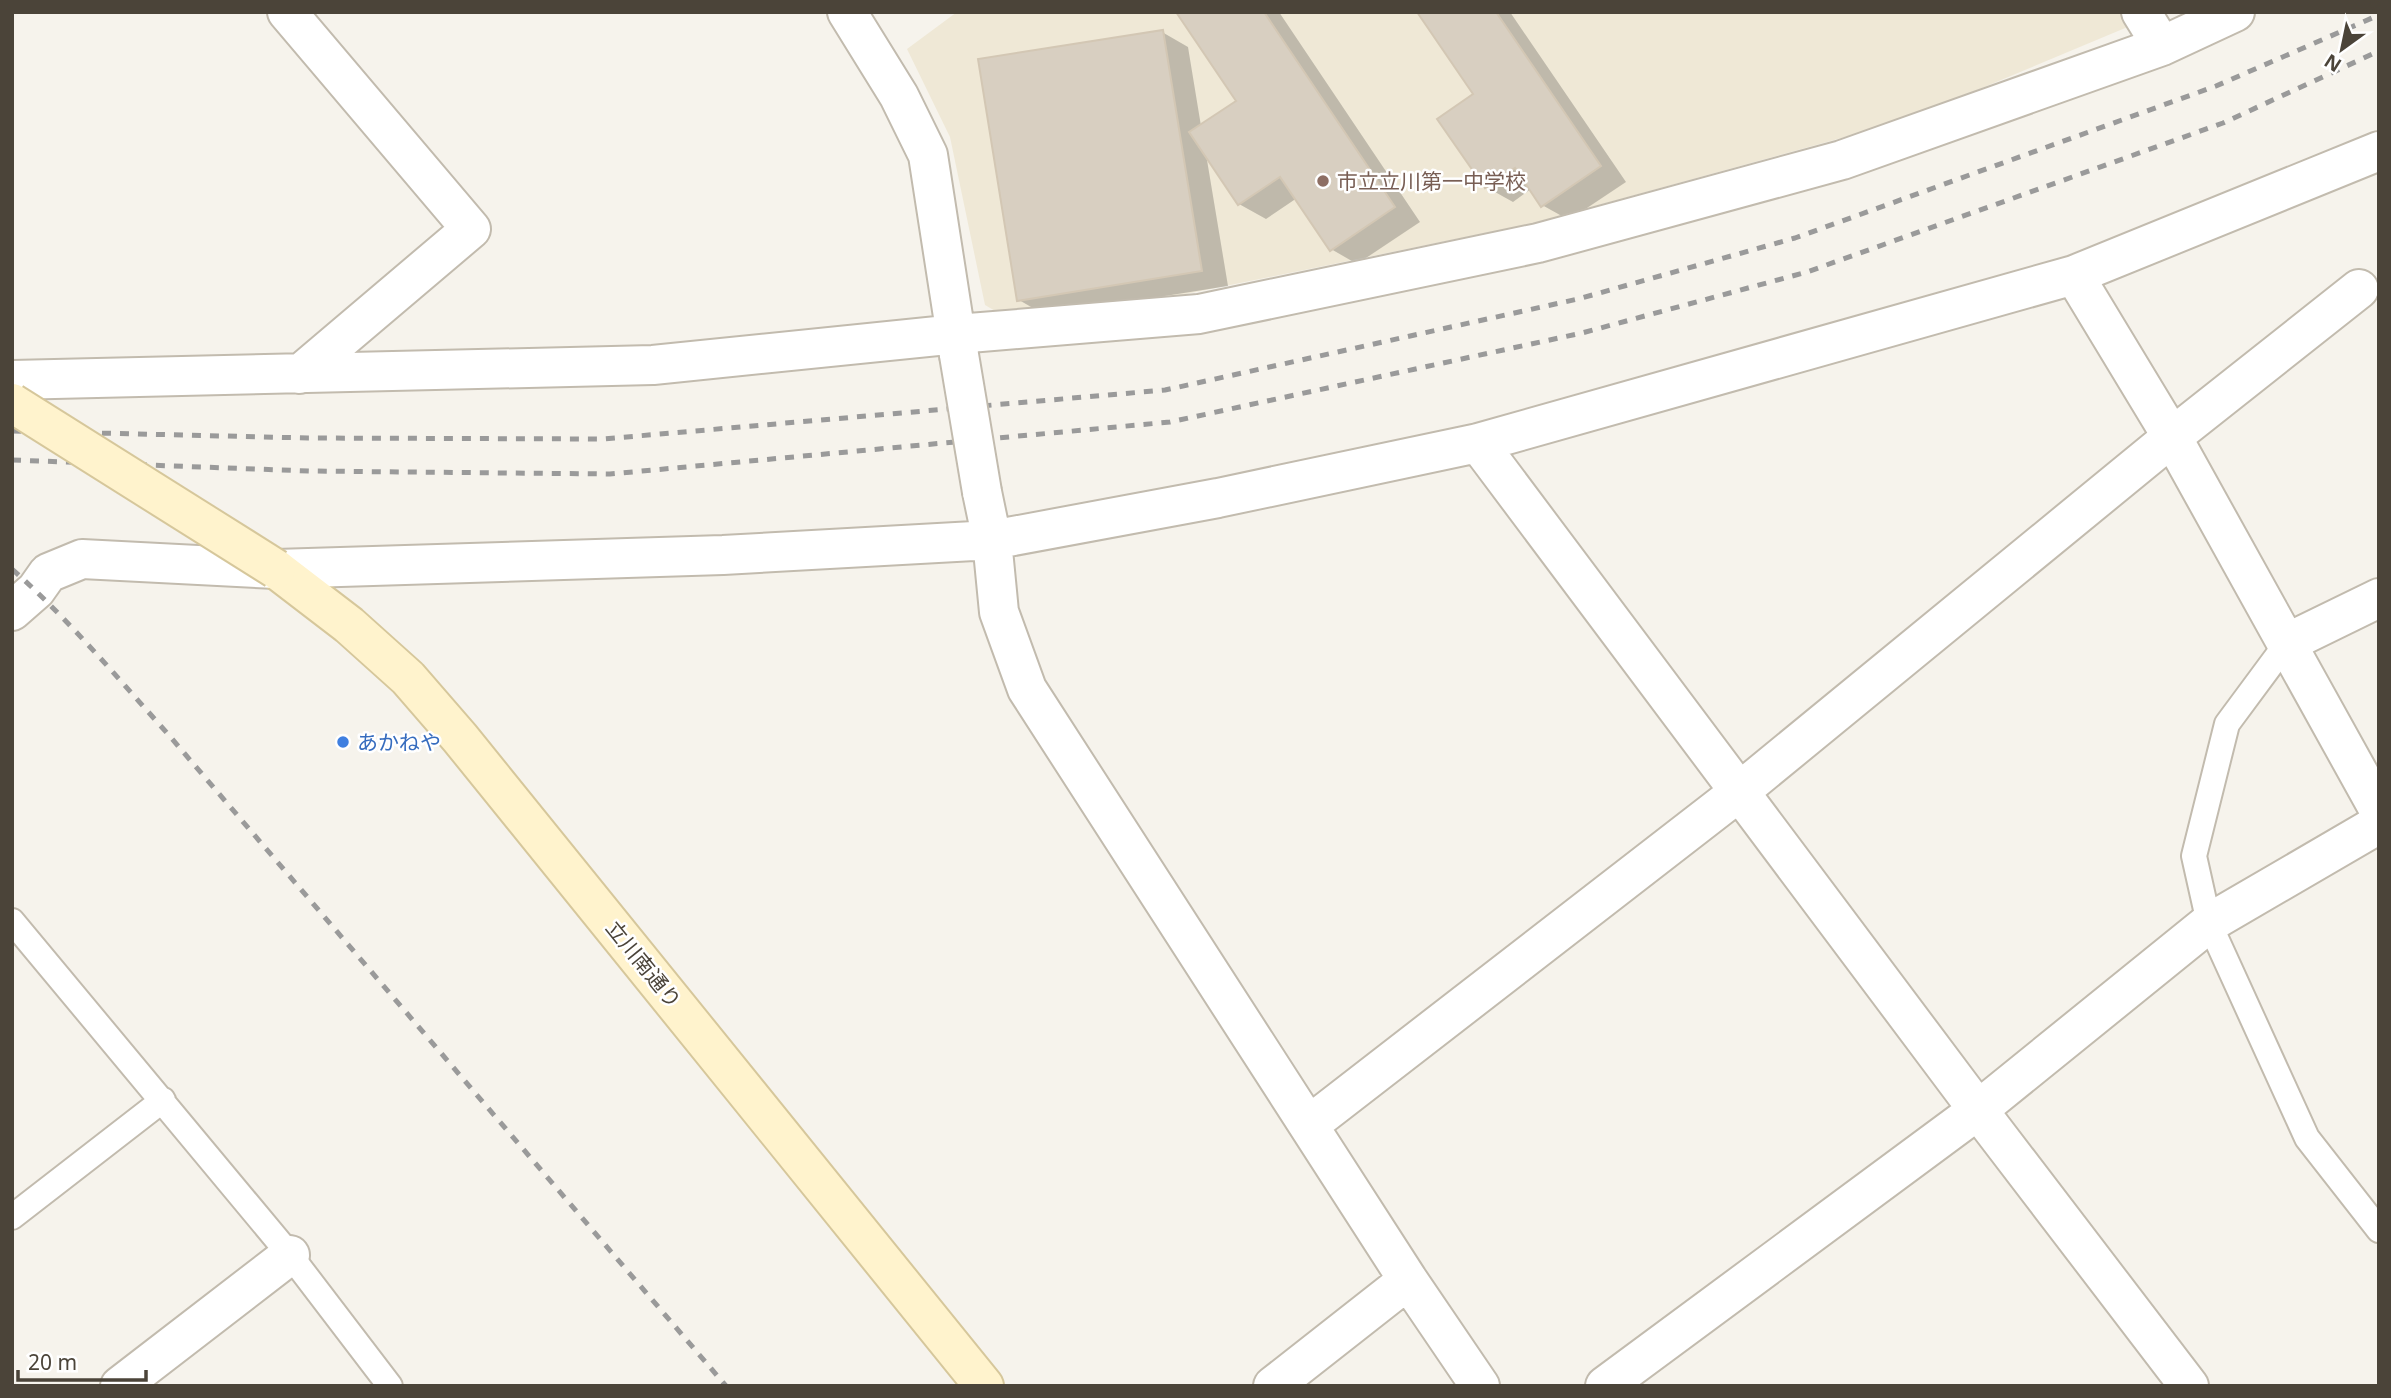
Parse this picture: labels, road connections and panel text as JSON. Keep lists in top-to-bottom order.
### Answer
{
  "streets": {
    "street": ["立川南通り"]
  },
  "places": ["市立立川第一中学校", "あかねや"],
  "scale_bar": "20 m",
  "north": "bottom left"
}
